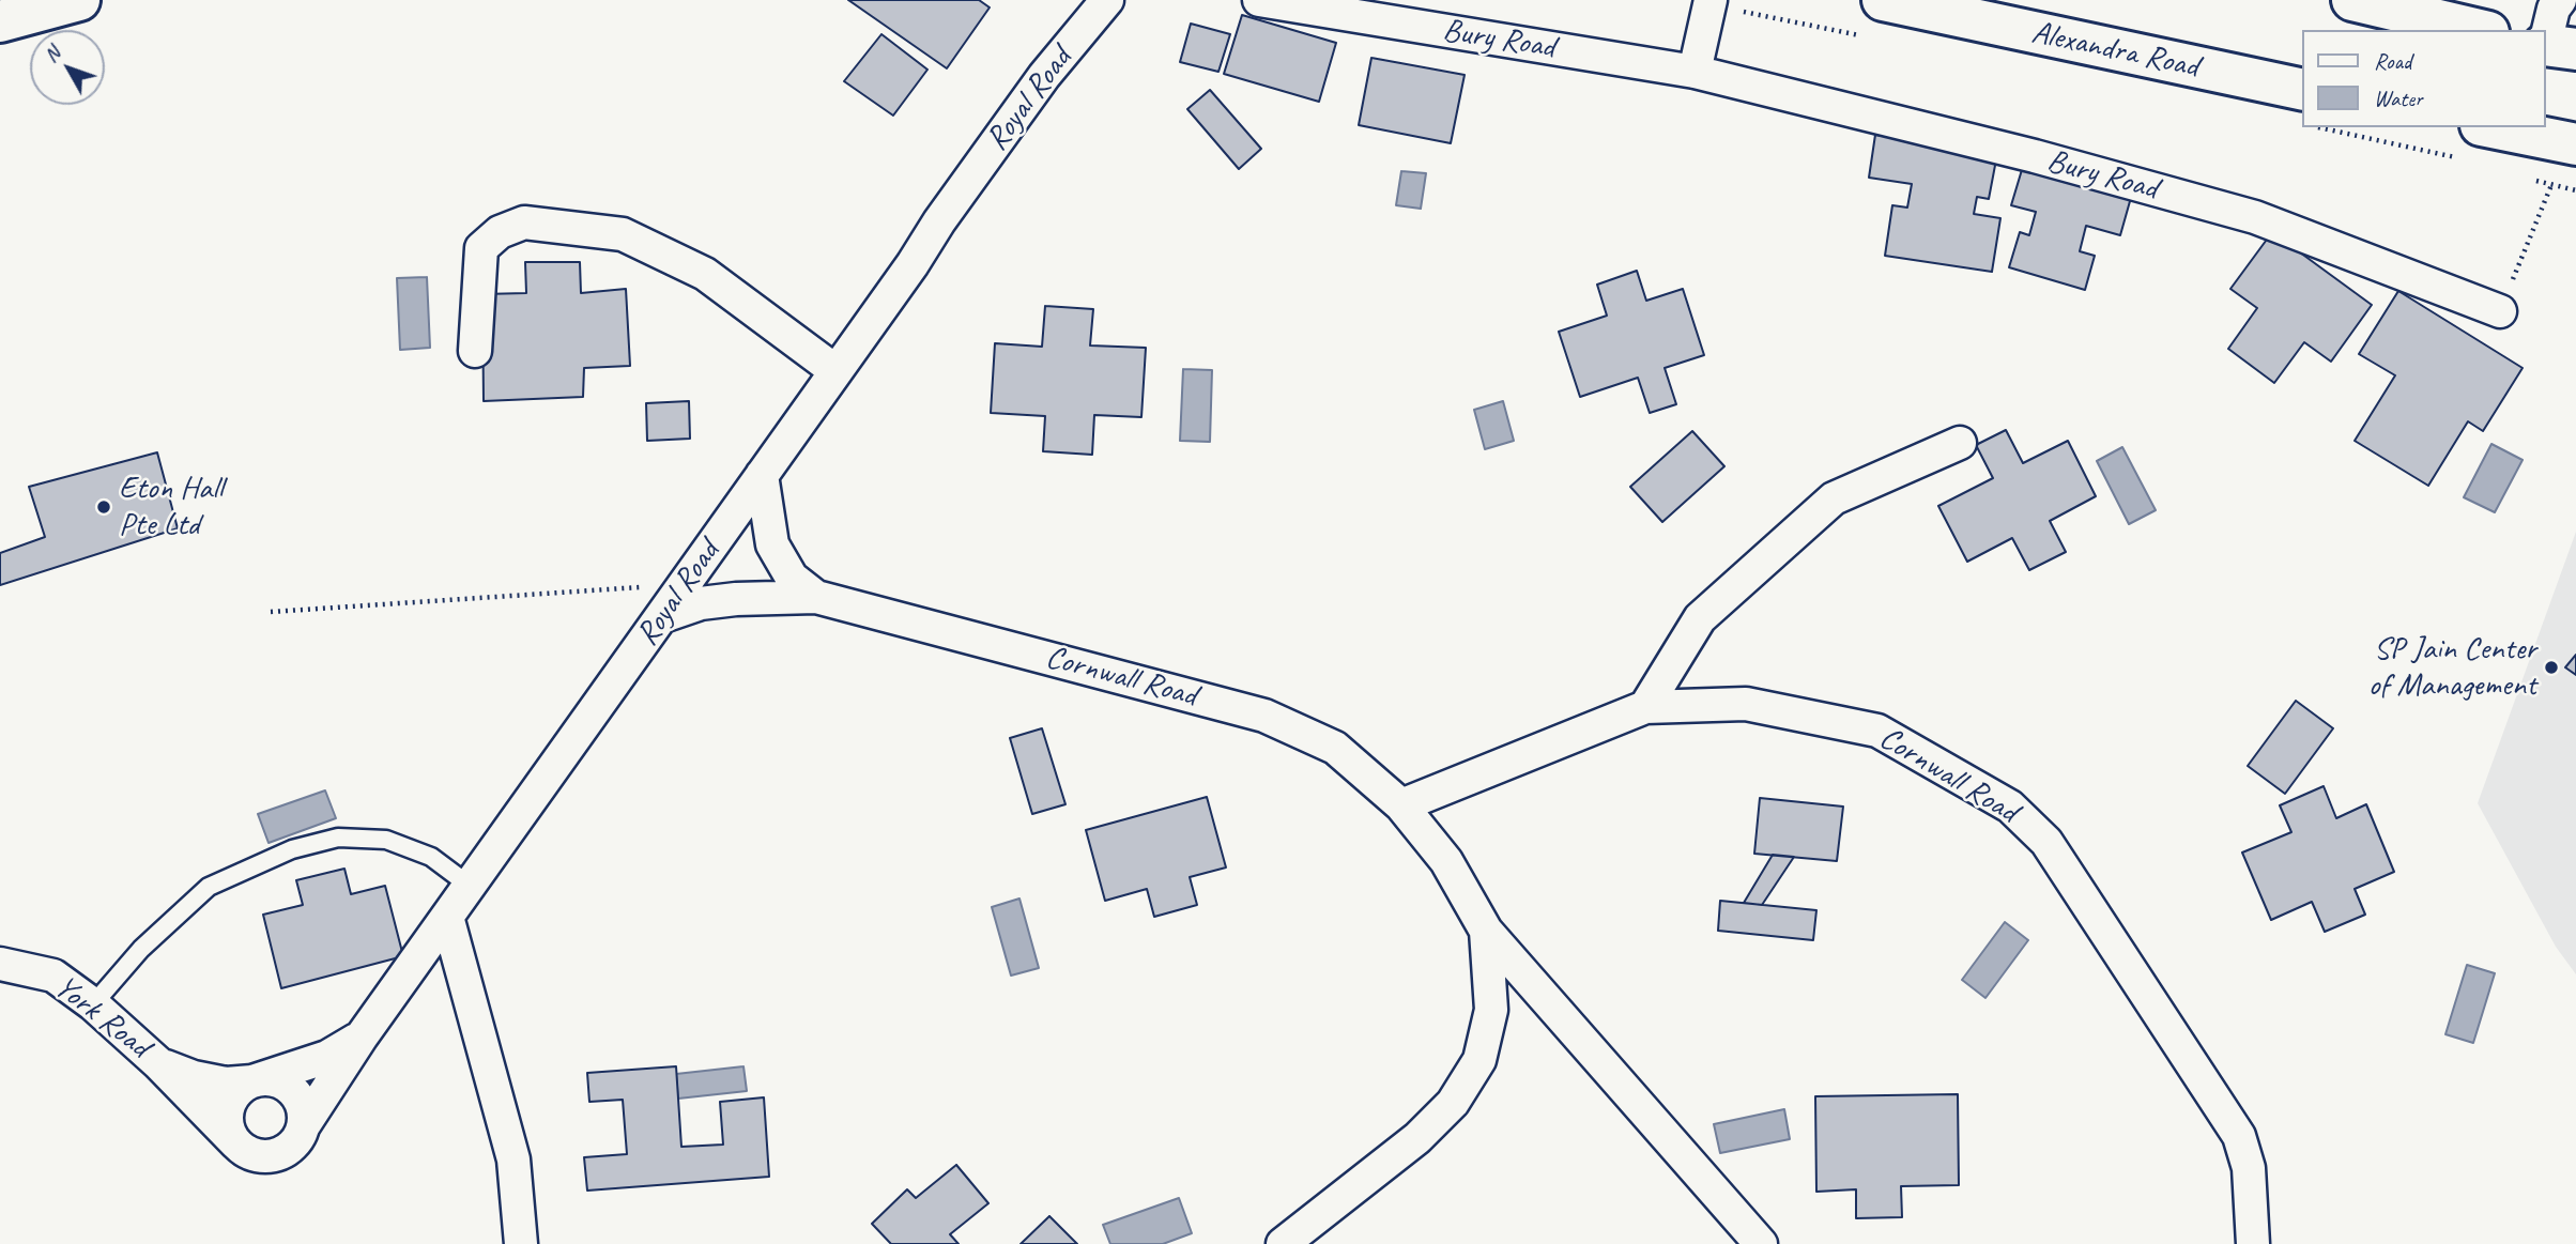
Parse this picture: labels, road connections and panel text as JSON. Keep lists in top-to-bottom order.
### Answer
{
  "streets": {
    "main road": ["Alexandra Road"],
    "street": [
      "Bury Road",
      "Royal Road",
      "Cornwall Road",
      "York Road"
    ]
  },
  "crossings": [
    ["Royal Road", "Cornwall Road"],
    ["Royal Road", "York Road"]
  ],
  "places": ["Eton Hall Pte Ltd", "SP Jain Center of Management"],
  "legend": ["Road", "Water"],
  "north": "top left"
}
